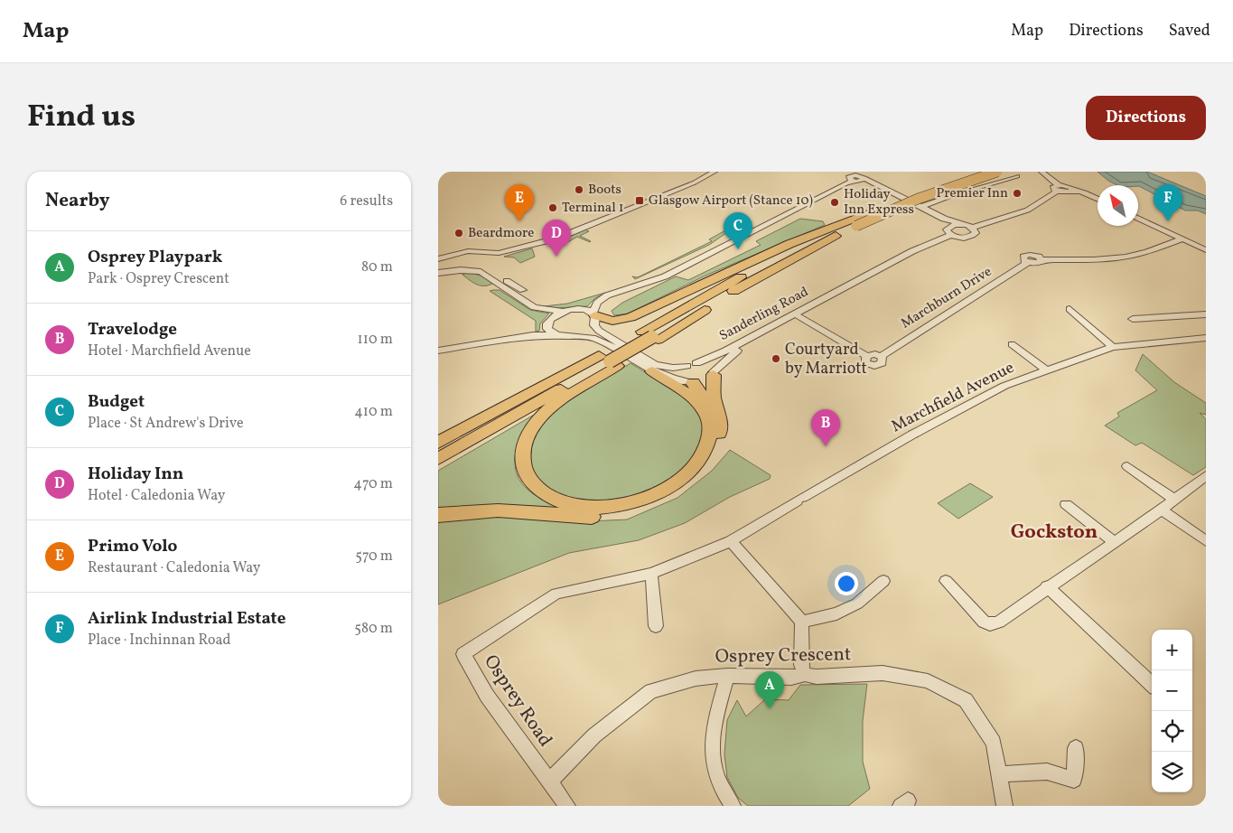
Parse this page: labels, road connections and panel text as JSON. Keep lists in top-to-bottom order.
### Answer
{
  "streets": {
    "street": [
      "Marchburn Drive",
      "Sanderling Road",
      "Marchfield Avenue",
      "Osprey Crescent",
      "Osprey Road"
    ]
  },
  "crossings": [
    ["Marchburn Drive", "Sanderling Road"],
    ["Marchfield Avenue", "Osprey Road"],
    ["Osprey Crescent", "Osprey Road"]
  ],
  "districts": ["Gockston"],
  "places": {
    "other": [
      "Boots",
      "Premier Inn",
      "Holiday Inn Express",
      "Terminal 1",
      "Beardmore",
      "Courtyard by Marriott"
    ],
    "transit": ["Glasgow Airport (Stance 10)"]
  },
  "north": "top left",
  "page": {
    "header": "Map",
    "nav": ["Map", "Directions", "Saved"],
    "title": "Find us",
    "buttons": "Directions",
    "heading": ["Nearby", "6 results"],
    "pins": [
      "E",
      "F",
      "C",
      "D",
      "B",
      "A"
    ],
    "list": [
      {
        "mark": "A",
        "name": "Osprey Playpark",
        "note": "Park · Osprey Crescent",
        "value": "80 m"
      },
      {
        "mark": "B",
        "name": "Travelodge",
        "note": "Hotel · Marchfield Avenue",
        "value": "110 m"
      },
      {
        "mark": "C",
        "name": "Budget",
        "note": "Place · St Andrew's Drive",
        "value": "410 m"
      },
      {
        "mark": "D",
        "name": "Holiday Inn",
        "note": "Hotel · Caledonia Way",
        "value": "470 m"
      },
      {
        "mark": "E",
        "name": "Primo Volo",
        "note": "Restaurant · Caledonia Way",
        "value": "570 m"
      },
      {
        "mark": "F",
        "name": "Airlink Industrial Estate",
        "note": "Place · Inchinnan Road",
        "value": "580 m"
      }
    ],
    "map_buttons": ["+", "−"]
  }
}
